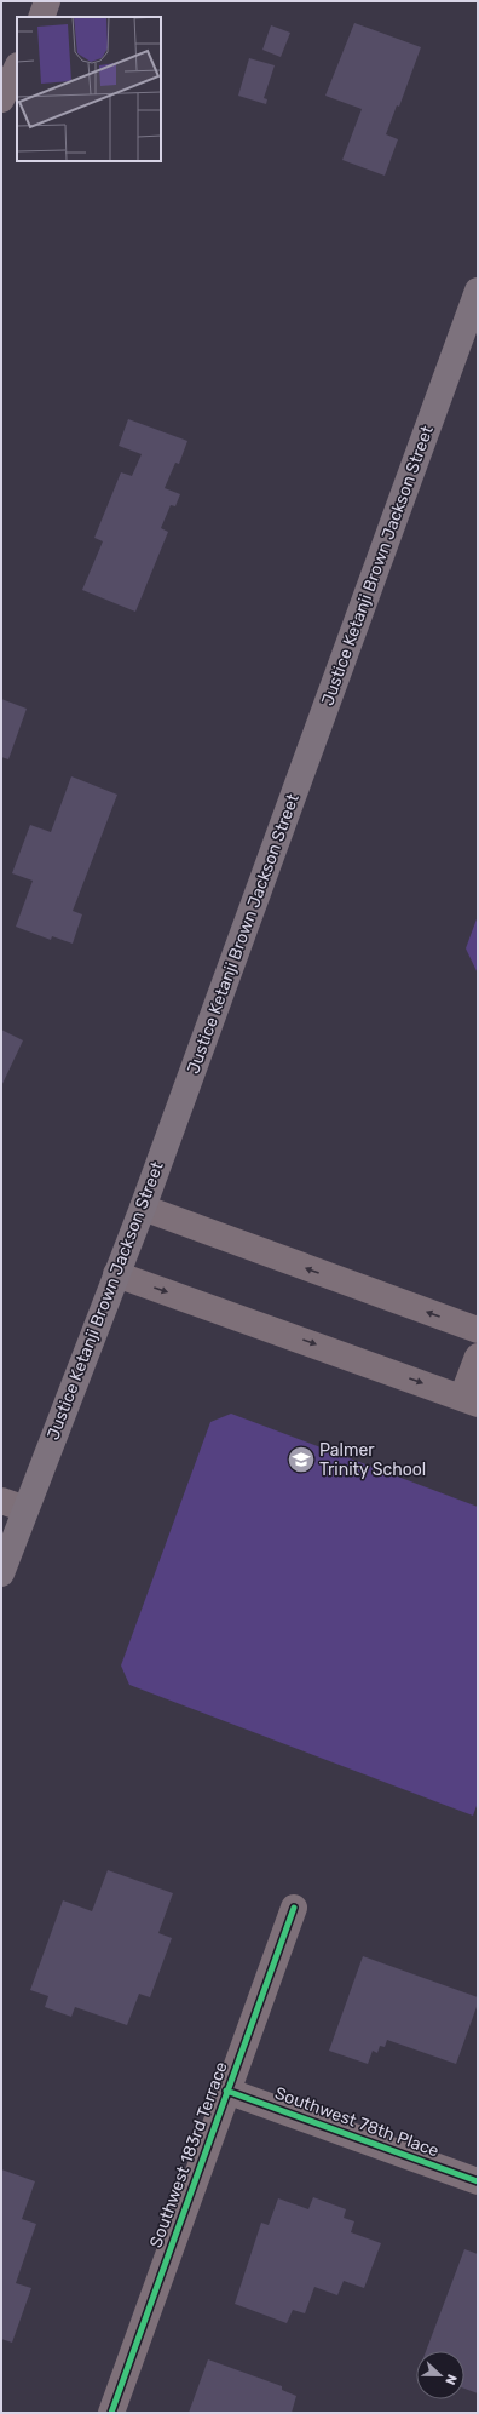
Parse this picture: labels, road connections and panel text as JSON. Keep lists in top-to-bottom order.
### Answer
{
  "streets": {
    "main road": ["Justice Ketanji Brown Jackson Street"],
    "street": ["Southwest 78th Place", "Southwest 183rd Terrace"]
  },
  "crossings": [
    ["Southwest 78th Place", "Southwest 183rd Terrace"]
  ],
  "places": {
    "school or university": ["Palmer Trinity School"]
  },
  "north": "right"
}
